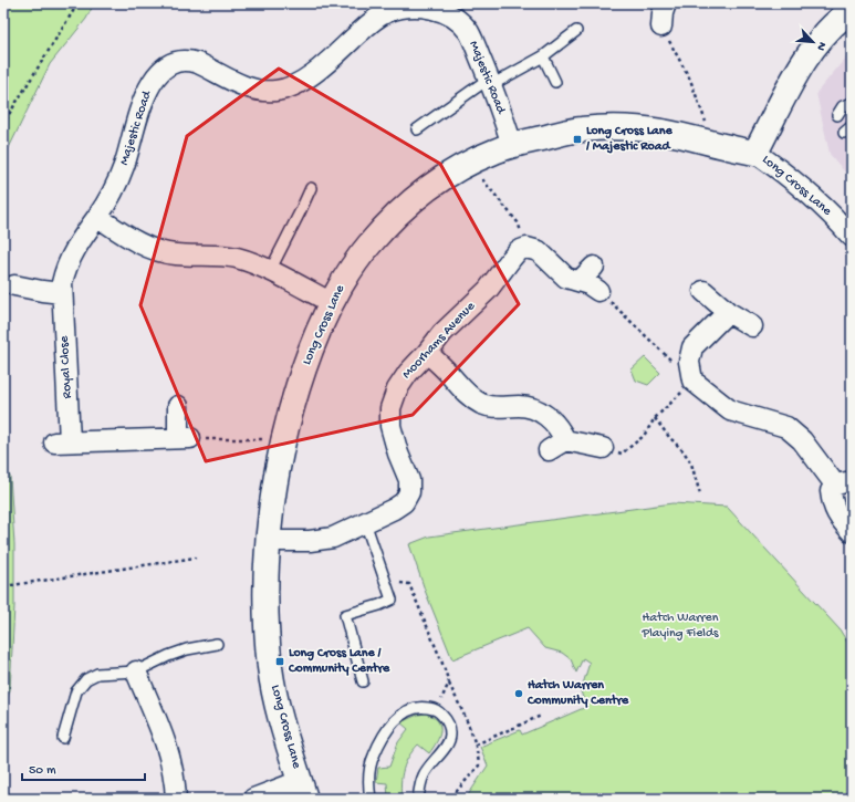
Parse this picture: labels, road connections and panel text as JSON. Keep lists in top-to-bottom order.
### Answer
{
  "streets": {
    "street": [
      "Majestic Road",
      "Long Cross Lane",
      "Moorhams Avenue",
      "Royal Close"
    ]
  },
  "crossings": [
    ["Majestic Road", "Long Cross Lane"],
    ["Majestic Road", "Royal Close"],
    ["Long Cross Lane", "Moorhams Avenue"]
  ],
  "parks": ["Hatch Warren Playing Fields"],
  "places": {
    "transit": ["Long Cross Lane / Majestic Road", "Long Cross Lane / Community Centre"],
    "other": ["Hatch Warren Community Centre"]
  },
  "scale_bar": "50 m",
  "north": "bottom right"
}
